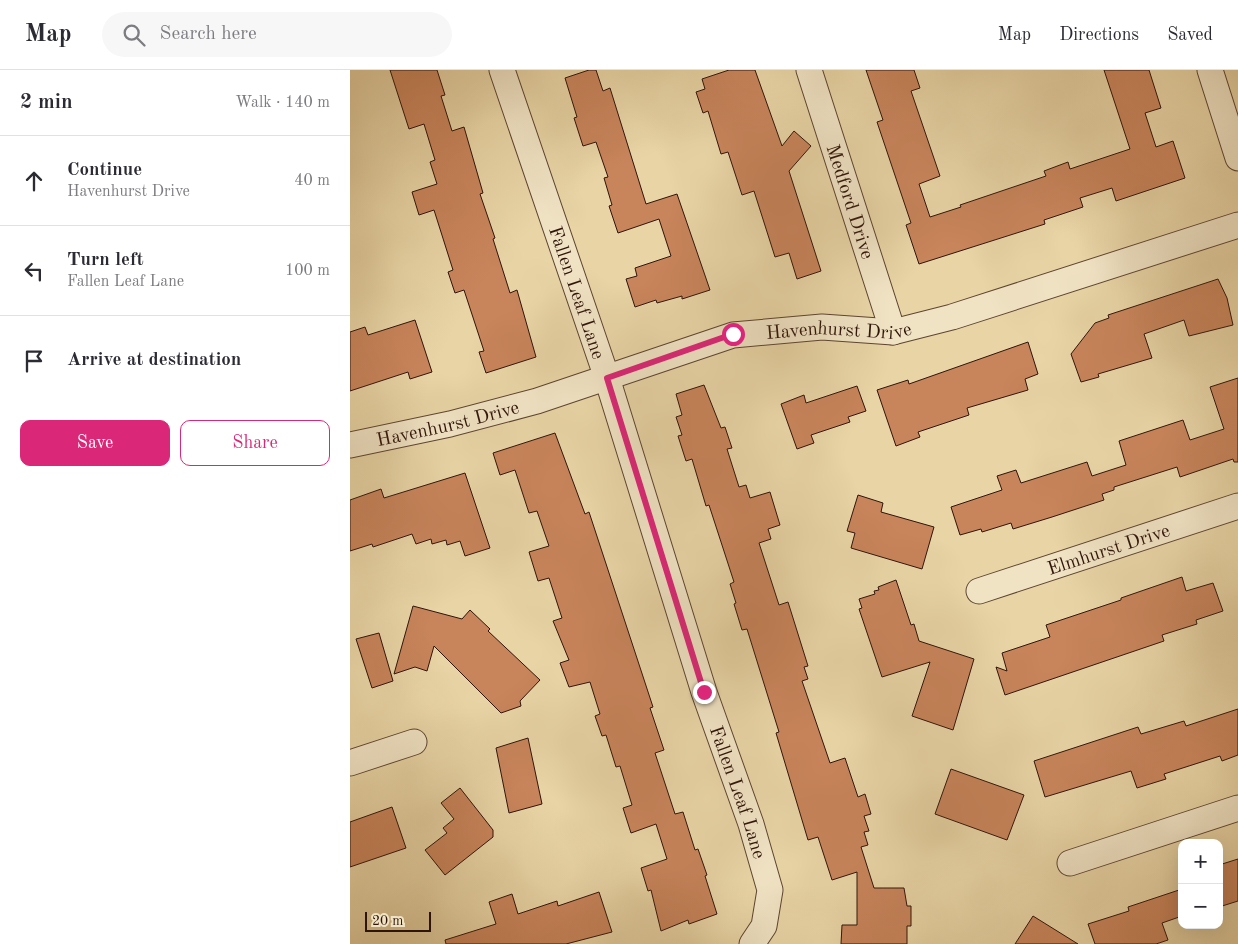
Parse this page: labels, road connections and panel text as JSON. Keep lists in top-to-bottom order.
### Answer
{
  "streets": {
    "street": [
      "Medford Drive",
      "Fallen Leaf Lane",
      "Havenhurst Drive",
      "Elmhurst Drive"
    ]
  },
  "crossings": [
    ["Medford Drive", "Havenhurst Drive"],
    ["Fallen Leaf Lane", "Havenhurst Drive"]
  ],
  "scale_bar": "20 m",
  "page": {
    "header": "Map",
    "search": "Search here",
    "nav": ["Map", "Directions", "Saved"],
    "heading": ["2 min", "Walk · 140 m"],
    "list": [
      ["Continue", "Havenhurst Drive", "40 m"],
      ["Turn left", "Fallen Leaf Lane", "100 m"],
      "Arrive at destination"
    ],
    "buttons": ["Save", "Share"],
    "map_buttons": ["+", "−"],
    "scale": "20 m"
  }
}
